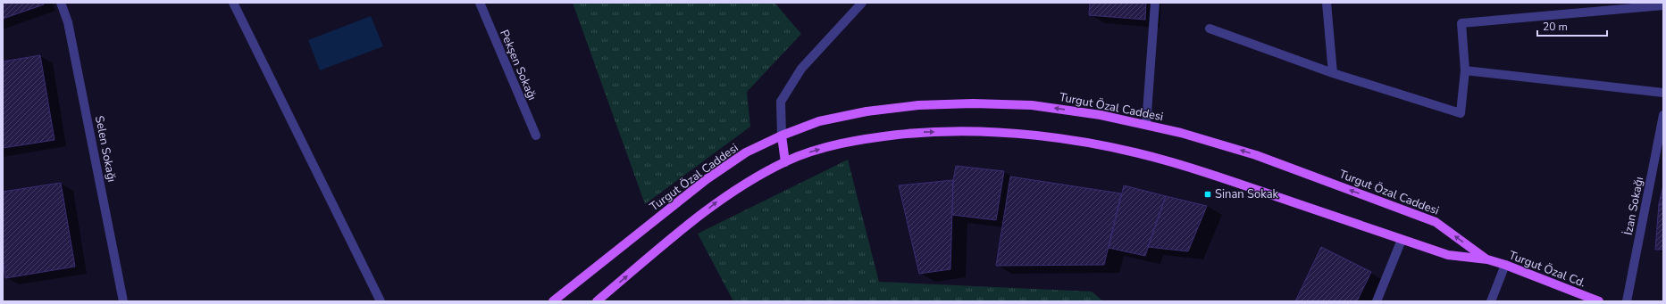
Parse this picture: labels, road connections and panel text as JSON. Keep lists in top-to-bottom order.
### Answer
{
  "streets": {
    "main road": ["Turgut Özal Caddesi", "Turgut Özal Cd."],
    "street": ["Pekşen Sokağı", "Selen Sokağı", "İzan Sokağı"]
  },
  "crossings": [
    ["Turgut Özal Caddesi", "Turgut Özal Cd."]
  ],
  "places": {
    "transit": ["Sinan Sokak"]
  },
  "scale_bar": "20 m"
}
